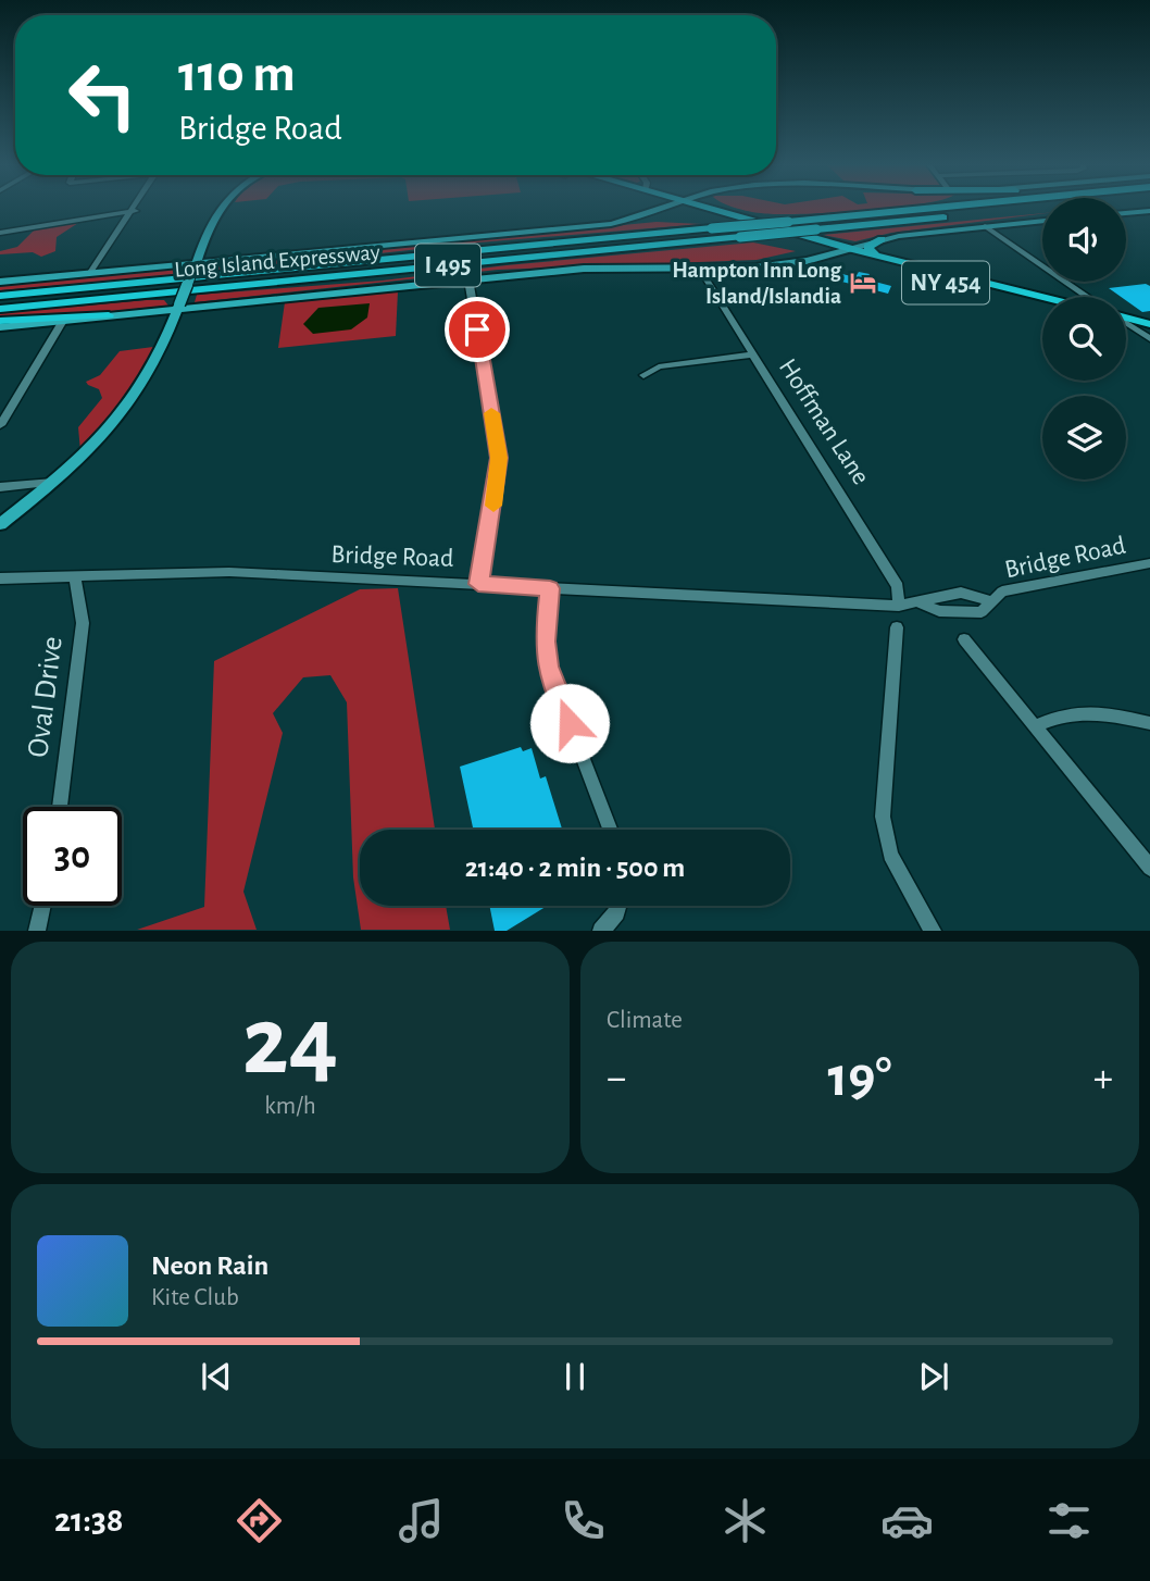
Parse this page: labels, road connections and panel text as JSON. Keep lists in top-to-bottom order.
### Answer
{
  "streets": {
    "highway": ["Long Island Expressway", "I 495", "NY 454"],
    "street": ["Hoffman Lane", "Bridge Road", "Oval Drive"]
  },
  "crossings": [
    ["Hoffman Lane", "Bridge Road"],
    ["Bridge Road", "Oval Drive"]
  ],
  "places": {
    "hotel": ["Hampton Inn Long Island/Islandia"]
  },
  "page": {
    "turn": ["110 m", "Bridge Road"],
    "limit": "30",
    "trip": "21:40 · 2 min · 500 m",
    "tile": [
      ["24", "km/h"],
      "Climate"
    ],
    "heat": ["−", "19°", "+"],
    "song": ["Neon Rain", "Kite Club"],
    "tabs": "21:38"
  }
}
